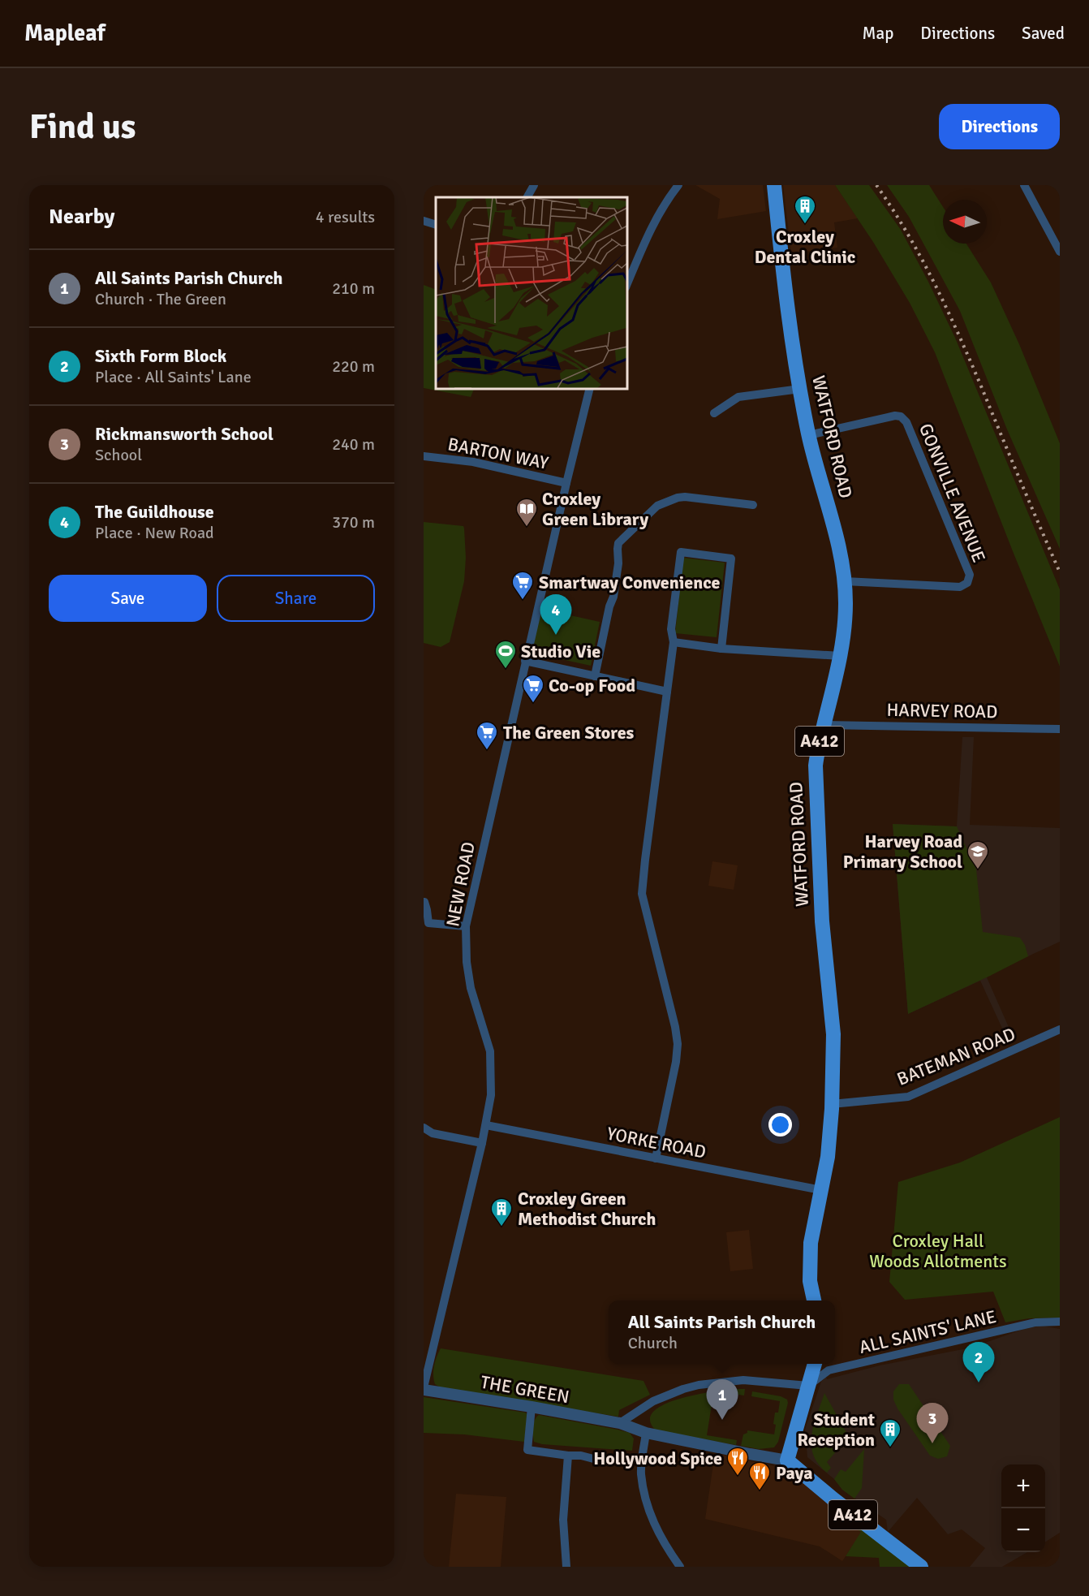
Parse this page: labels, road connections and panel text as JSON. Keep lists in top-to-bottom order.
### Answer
{
  "streets": {
    "main road": ["WATFORD ROAD", "A412"],
    "street": [
      "BARTON WAY",
      "GONVILLE AVENUE",
      "HARVEY ROAD",
      "NEW ROAD",
      "BATEMAN ROAD",
      "YORKE ROAD",
      "ALL SAINTS' LANE",
      "THE GREEN"
    ]
  },
  "crossings": [
    ["WATFORD ROAD", "GONVILLE AVENUE"],
    ["WATFORD ROAD", "HARVEY ROAD"],
    ["WATFORD ROAD", "BATEMAN ROAD"],
    ["WATFORD ROAD", "YORKE ROAD"],
    ["BARTON WAY", "NEW ROAD"],
    ["A412", "THE GREEN"],
    ["NEW ROAD", "YORKE ROAD"],
    ["NEW ROAD", "THE GREEN"]
  ],
  "parks": ["Croxley Hall Woods Allotments"],
  "places": {
    "building": ["Croxley Dental Clinic", "Croxley Green Methodist Church", "Student Reception"],
    "library": ["Croxley Green Library"],
    "supermarket": ["Smartway Convenience", "Co-op Food", "The Green Stores"],
    "sports": ["Studio Vie"],
    "school or university": ["Harvey Road Primary School"],
    "restaurant": ["Hollywood Spice", "Paya"]
  },
  "north": "left",
  "page": {
    "header": "Mapleaf",
    "nav": ["Map", "Directions", "Saved"],
    "buttons": [
      "Directions",
      ["Save", "Share"]
    ],
    "title": "Find us",
    "heading": ["Nearby", "4 results"],
    "list": [
      {
        "mark": "1",
        "name": "All Saints Parish Church",
        "note": "Church · The Green",
        "value": "210 m"
      },
      {
        "mark": "2",
        "name": "Sixth Form Block",
        "note": "Place · All Saints' Lane",
        "value": "220 m"
      },
      {
        "mark": "3",
        "name": "Rickmansworth School",
        "note": "School",
        "value": "240 m"
      },
      {
        "mark": "4",
        "name": "The Guildhouse",
        "note": "Place · New Road",
        "value": "370 m"
      }
    ],
    "pins": [
      "4",
      "2",
      "1",
      "3"
    ],
    "popup": ["All Saints Parish Church", "Church"],
    "map_buttons": ["+", "−"]
  }
}
